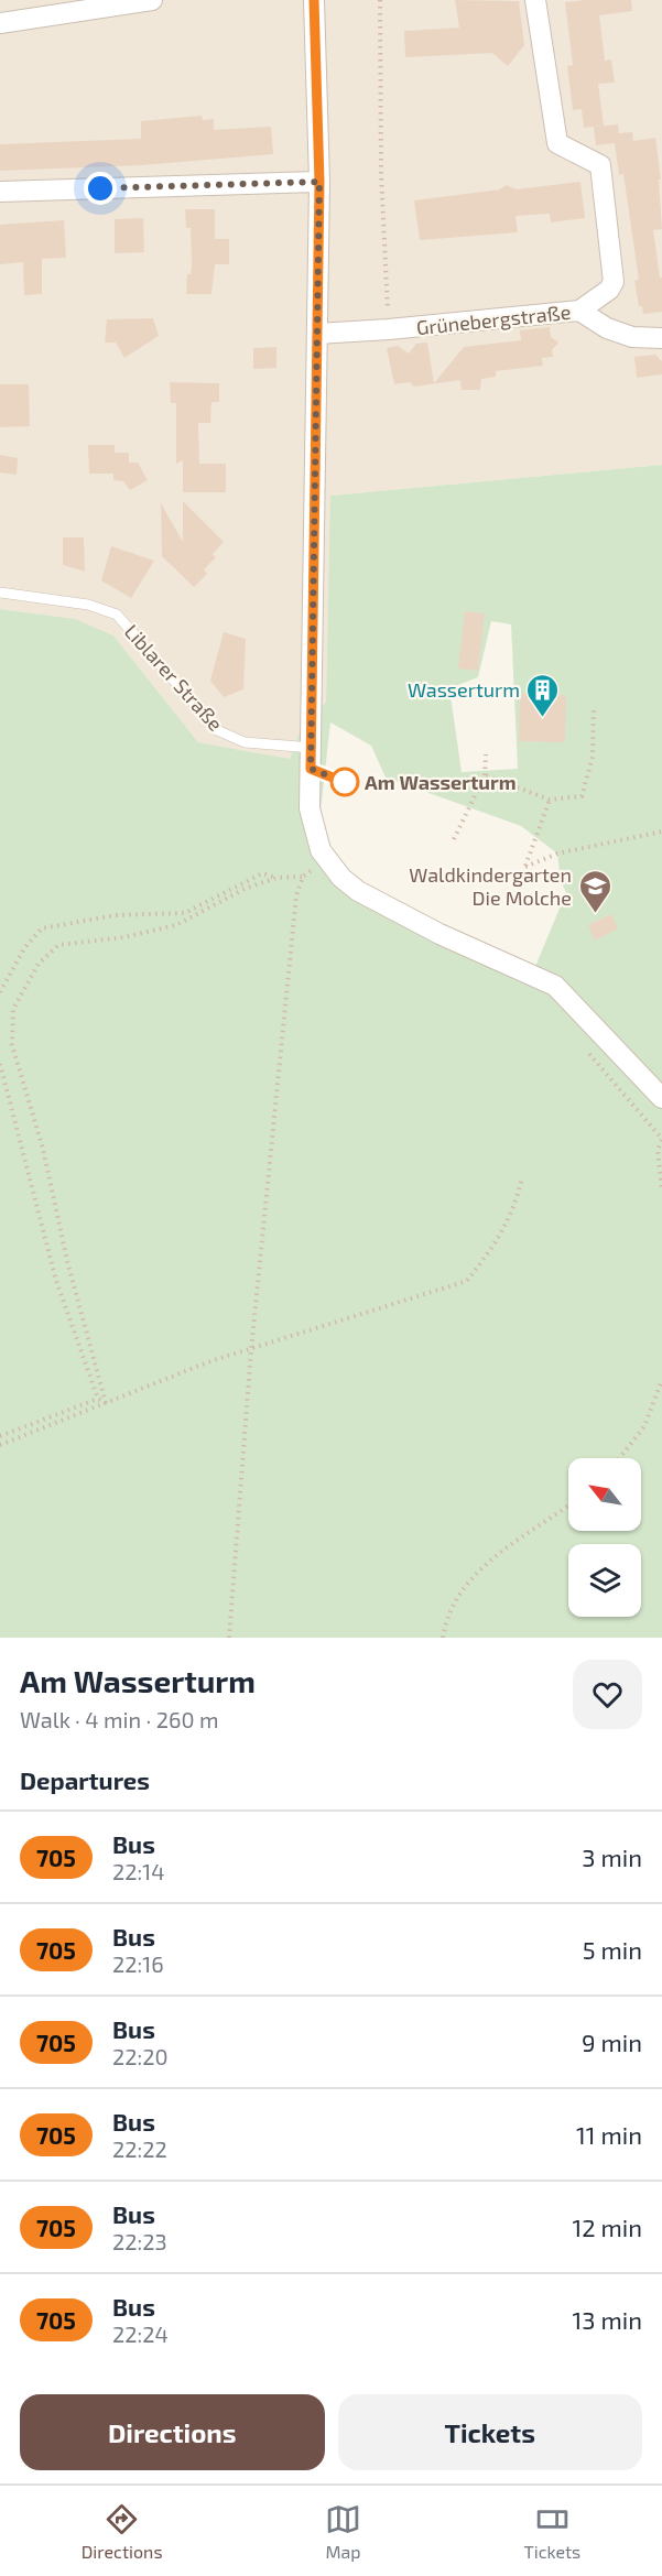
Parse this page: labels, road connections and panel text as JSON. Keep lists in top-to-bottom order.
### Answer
{
  "streets": {
    "street": ["Grünebergstraße"],
    "lane": ["Liblarer Straße"]
  },
  "places": {
    "building": ["Wasserturm"],
    "other": ["Am Wasserturm"],
    "school or university": ["Waldkindergarten Die Molche"]
  },
  "lines": ["bus line 705"],
  "north": "top left",
  "page": {
    "heading": [
      ["Am Wasserturm", "Walk · 4 min · 260 m"],
      "Departures"
    ],
    "list": [
      {
        "mark": "705",
        "name": "Bus",
        "note": "22:14",
        "value": "3 min"
      },
      {
        "mark": "705",
        "name": "Bus",
        "note": "22:16",
        "value": "5 min"
      },
      {
        "mark": "705",
        "name": "Bus",
        "note": "22:20",
        "value": "9 min"
      },
      {
        "mark": "705",
        "name": "Bus",
        "note": "22:22",
        "value": "11 min"
      },
      {
        "mark": "705",
        "name": "Bus",
        "note": "22:23",
        "value": "12 min"
      },
      {
        "mark": "705",
        "name": "Bus",
        "note": "22:24",
        "value": "13 min"
      }
    ],
    "buttons": ["Directions", "Tickets"],
    "tabs": ["Directions", "Map", "Tickets"]
  }
}
